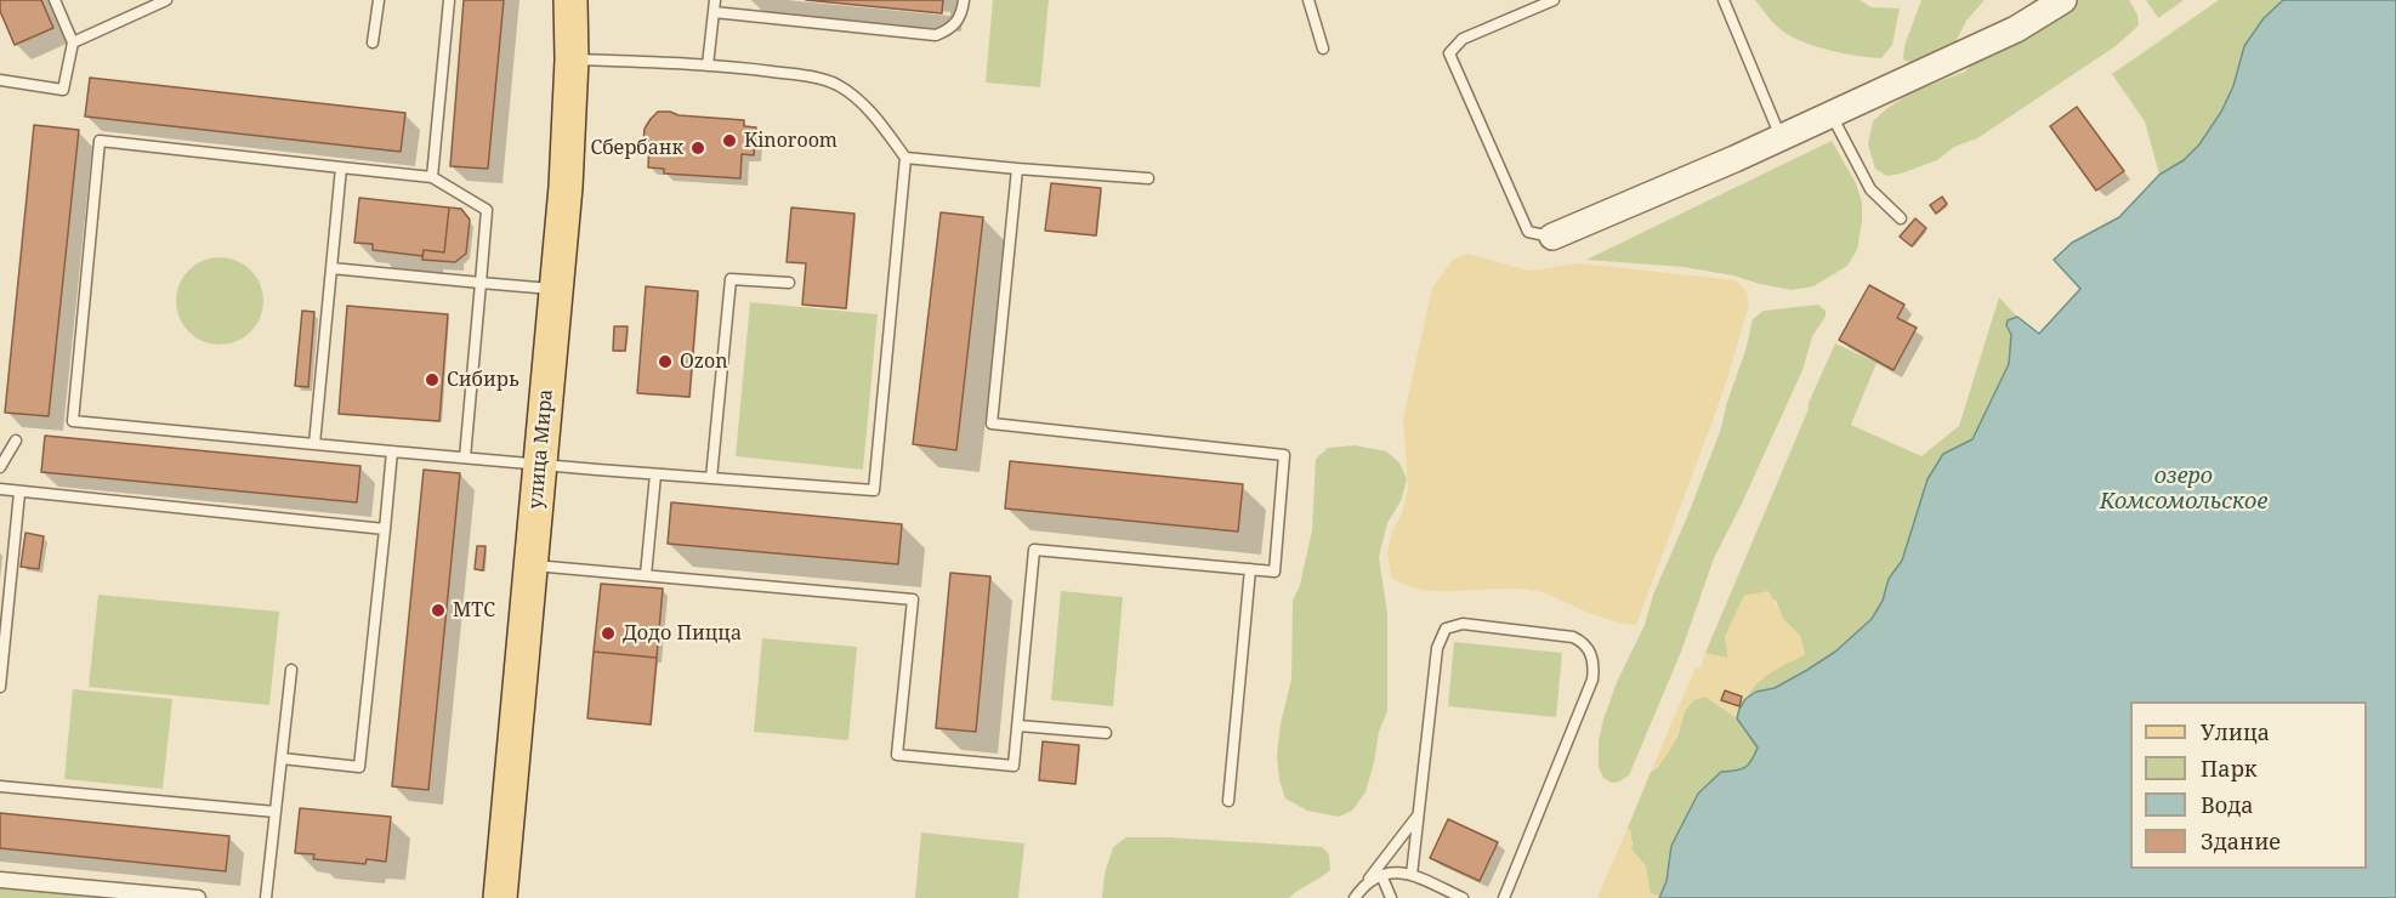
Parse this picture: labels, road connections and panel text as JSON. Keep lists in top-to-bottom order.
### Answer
{
  "streets": {
    "main road": ["улица Мира"]
  },
  "water": ["озеро Комсомольское"],
  "places": [
    "Kinoroom",
    "Сбербанк",
    "Ozon",
    "Сибирь",
    "МТС",
    "Додо Пицца"
  ],
  "legend": [
    "Улица",
    "Парк",
    "Вода",
    "Здание"
  ]
}
